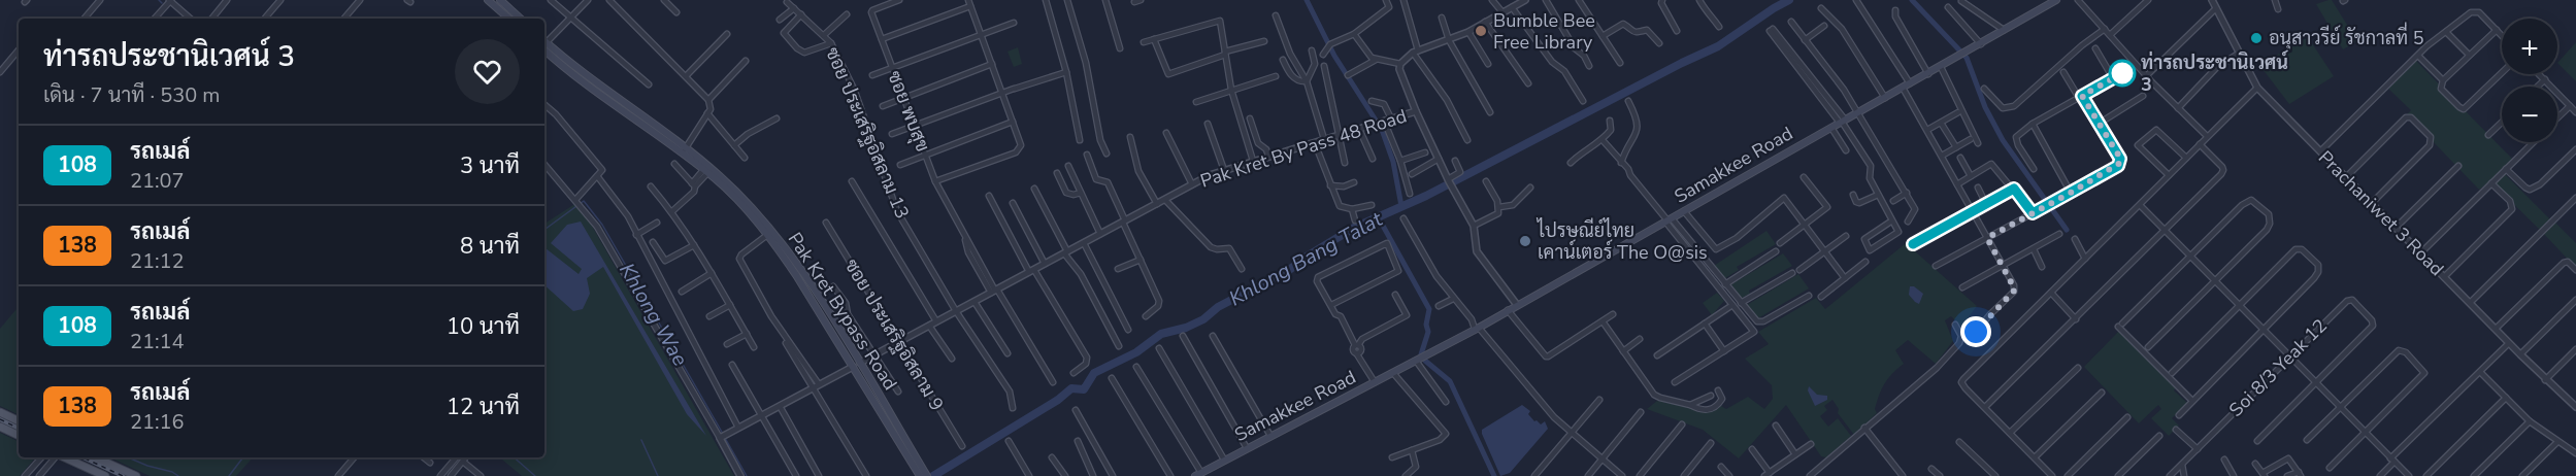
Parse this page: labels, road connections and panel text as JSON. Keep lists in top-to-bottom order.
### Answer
{
  "streets": {
    "main road": ["Samakkee Road", "Pak Kret Bypass Road"],
    "street": [
      "ซอย พบสุข",
      "ซอย ประเสริฐอิสลาม 13",
      "Pak Kret By Pass 48 Road",
      "Prachaniwet 3 Road",
      "ซอย ประเสริฐอิสลาม 9",
      "Soi 8/3 Yeak 12"
    ]
  },
  "crossings": [
    ["ซอย พบสุข", "Pak Kret By Pass 48 Road"],
    ["ซอย ประเสริฐอิสลาม 13", "Pak Kret By Pass 48 Road"],
    ["Pak Kret By Pass 48 Road", "Pak Kret Bypass Road"],
    ["Pak Kret By Pass 48 Road", "ซอย ประเสริฐอิสลาม 9"]
  ],
  "water": ["Khlong Bang Talat", "Khlong Wae"],
  "places": [
    "Bumble Bee Free Library",
    "อนุสาวรีย์ รัชกาลที่ 5",
    "ท่ารถประชานิเวศน์ 3",
    "ไปรษณีย์ไทย เคาน์เตอร์ The O@sis"
  ],
  "lines": ["bus line 108"],
  "page": {
    "map_buttons": ["+", "−"],
    "heading": ["ท่ารถประชานิเวศน์ 3", "เดิน · 7 นาที · 530 m"],
    "list": [
      {
        "mark": "108",
        "name": "รถเมล์",
        "note": "21:07",
        "value": "3 นาที"
      },
      {
        "mark": "138",
        "name": "รถเมล์",
        "note": "21:12",
        "value": "8 นาที"
      },
      {
        "mark": "108",
        "name": "รถเมล์",
        "note": "21:14",
        "value": "10 นาที"
      },
      {
        "mark": "138",
        "name": "รถเมล์",
        "note": "21:16",
        "value": "12 นาที"
      }
    ]
  }
}
